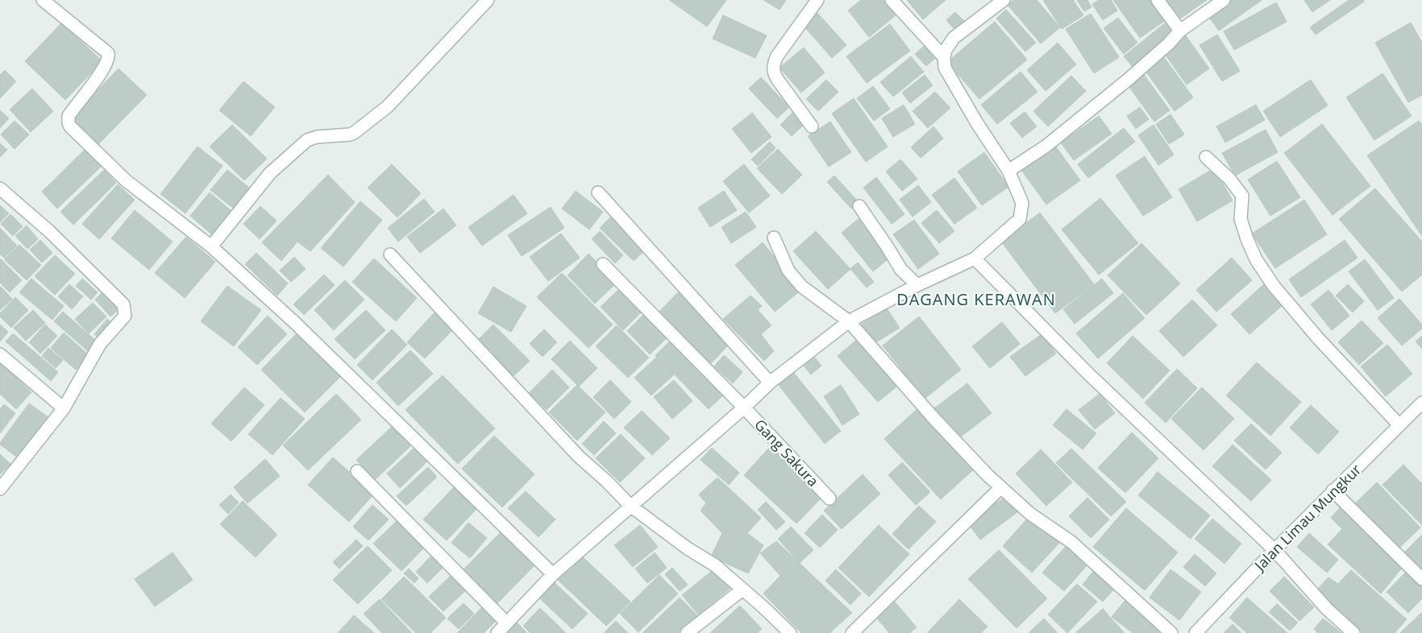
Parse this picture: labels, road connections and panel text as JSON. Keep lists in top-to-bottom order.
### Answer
{
  "streets": {
    "street": ["Gang Sakura", "Jalan Limau Mungkur"]
  },
  "districts": ["DAGANG KERAWAN"]
}
